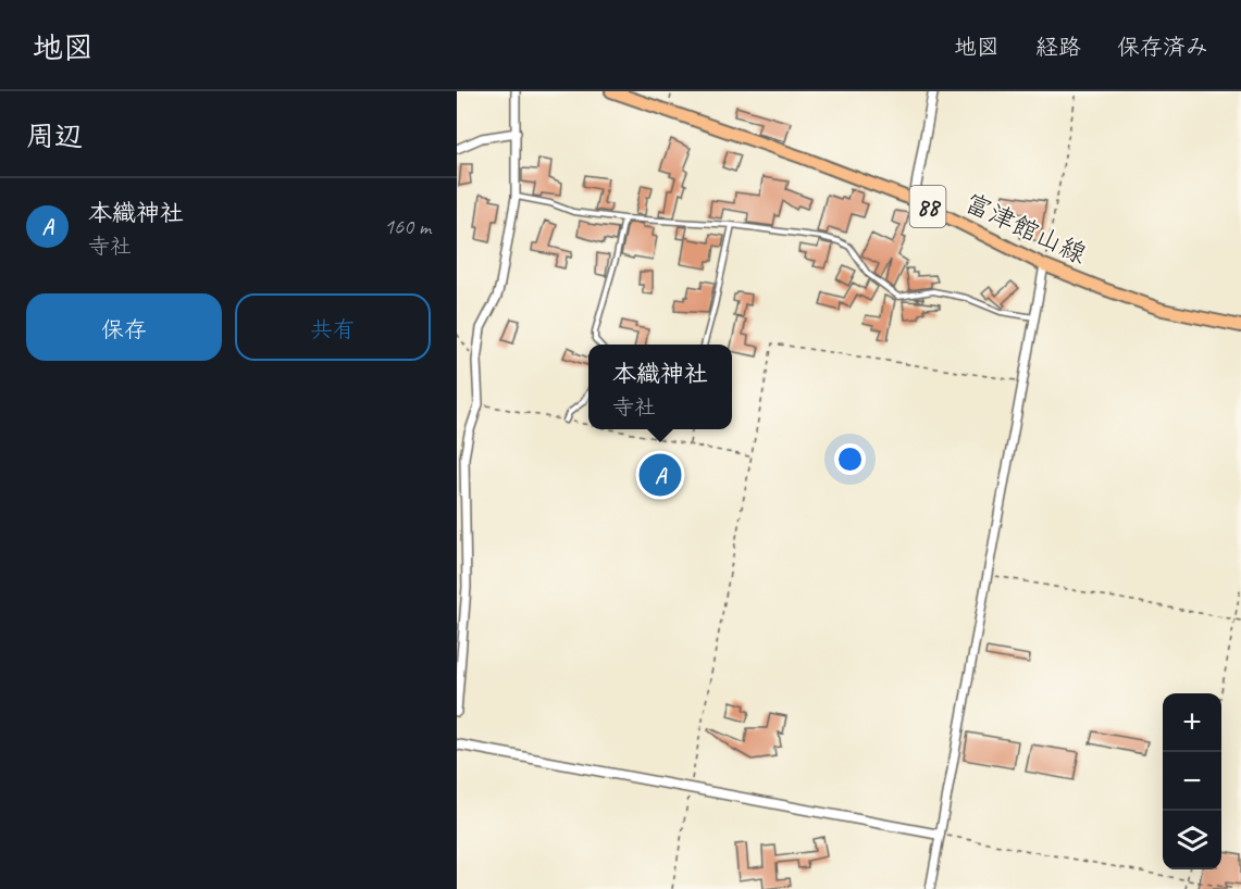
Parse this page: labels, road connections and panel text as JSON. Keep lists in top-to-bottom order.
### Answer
{
  "streets": {
    "main road": ["88", "富津館山線"]
  },
  "page": {
    "header": "地図",
    "nav": ["地図", "経路", "保存済み"],
    "heading": "周辺",
    "list": [
      {
        "mark": "A",
        "name": "本織神社",
        "note": "寺社",
        "value": "160 m"
      }
    ],
    "buttons": ["保存", "共有"],
    "popup": ["本織神社", "寺社"],
    "pins": "A",
    "map_buttons": ["+", "−"]
  }
}
